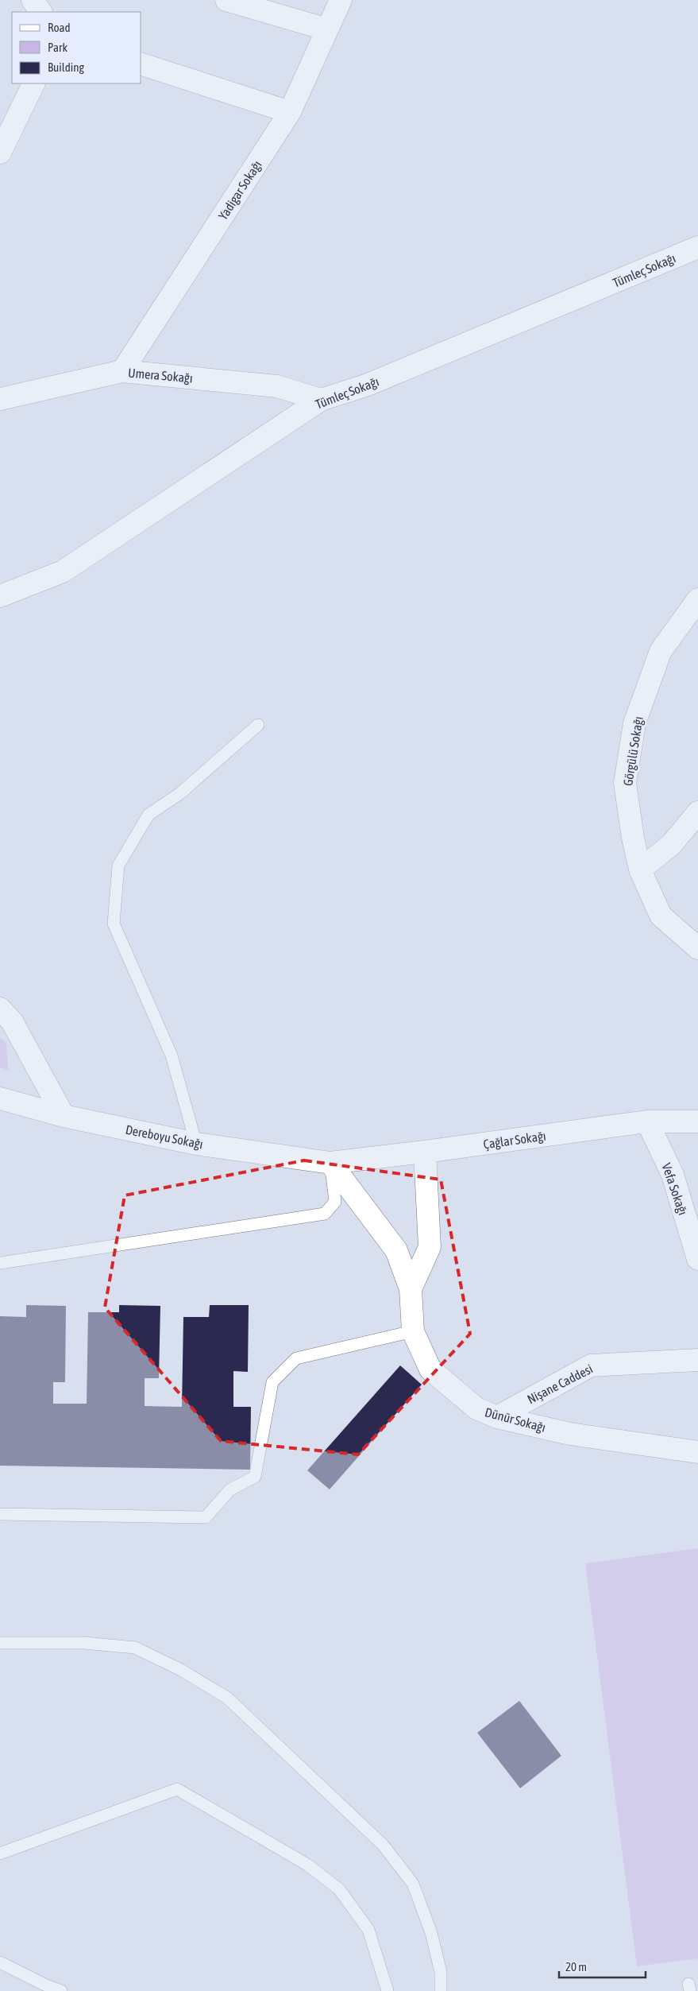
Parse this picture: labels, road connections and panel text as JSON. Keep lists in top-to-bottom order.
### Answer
{
  "streets": {
    "street": [
      "Yadigar Sokağı",
      "Tümleç Sokağı",
      "Umera Sokağı",
      "Görgülü Sokağı",
      "Dereboyu Sokağı",
      "Çağlar Sokağı",
      "Vefa Sokağı",
      "Nişane Caddesi",
      "Dünür Sokağı"
    ]
  },
  "crossings": [
    ["Yadigar Sokağı", "Umera Sokağı"],
    ["Tümleç Sokağı", "Umera Sokağı"],
    ["Dereboyu Sokağı", "Çağlar Sokağı"],
    ["Dereboyu Sokağı", "Dünür Sokağı"],
    ["Çağlar Sokağı", "Vefa Sokağı"],
    ["Çağlar Sokağı", "Dünür Sokağı"],
    ["Nişane Caddesi", "Dünür Sokağı"]
  ],
  "legend": ["Road", "Park", "Building"],
  "scale_bar": "20 m"
}
